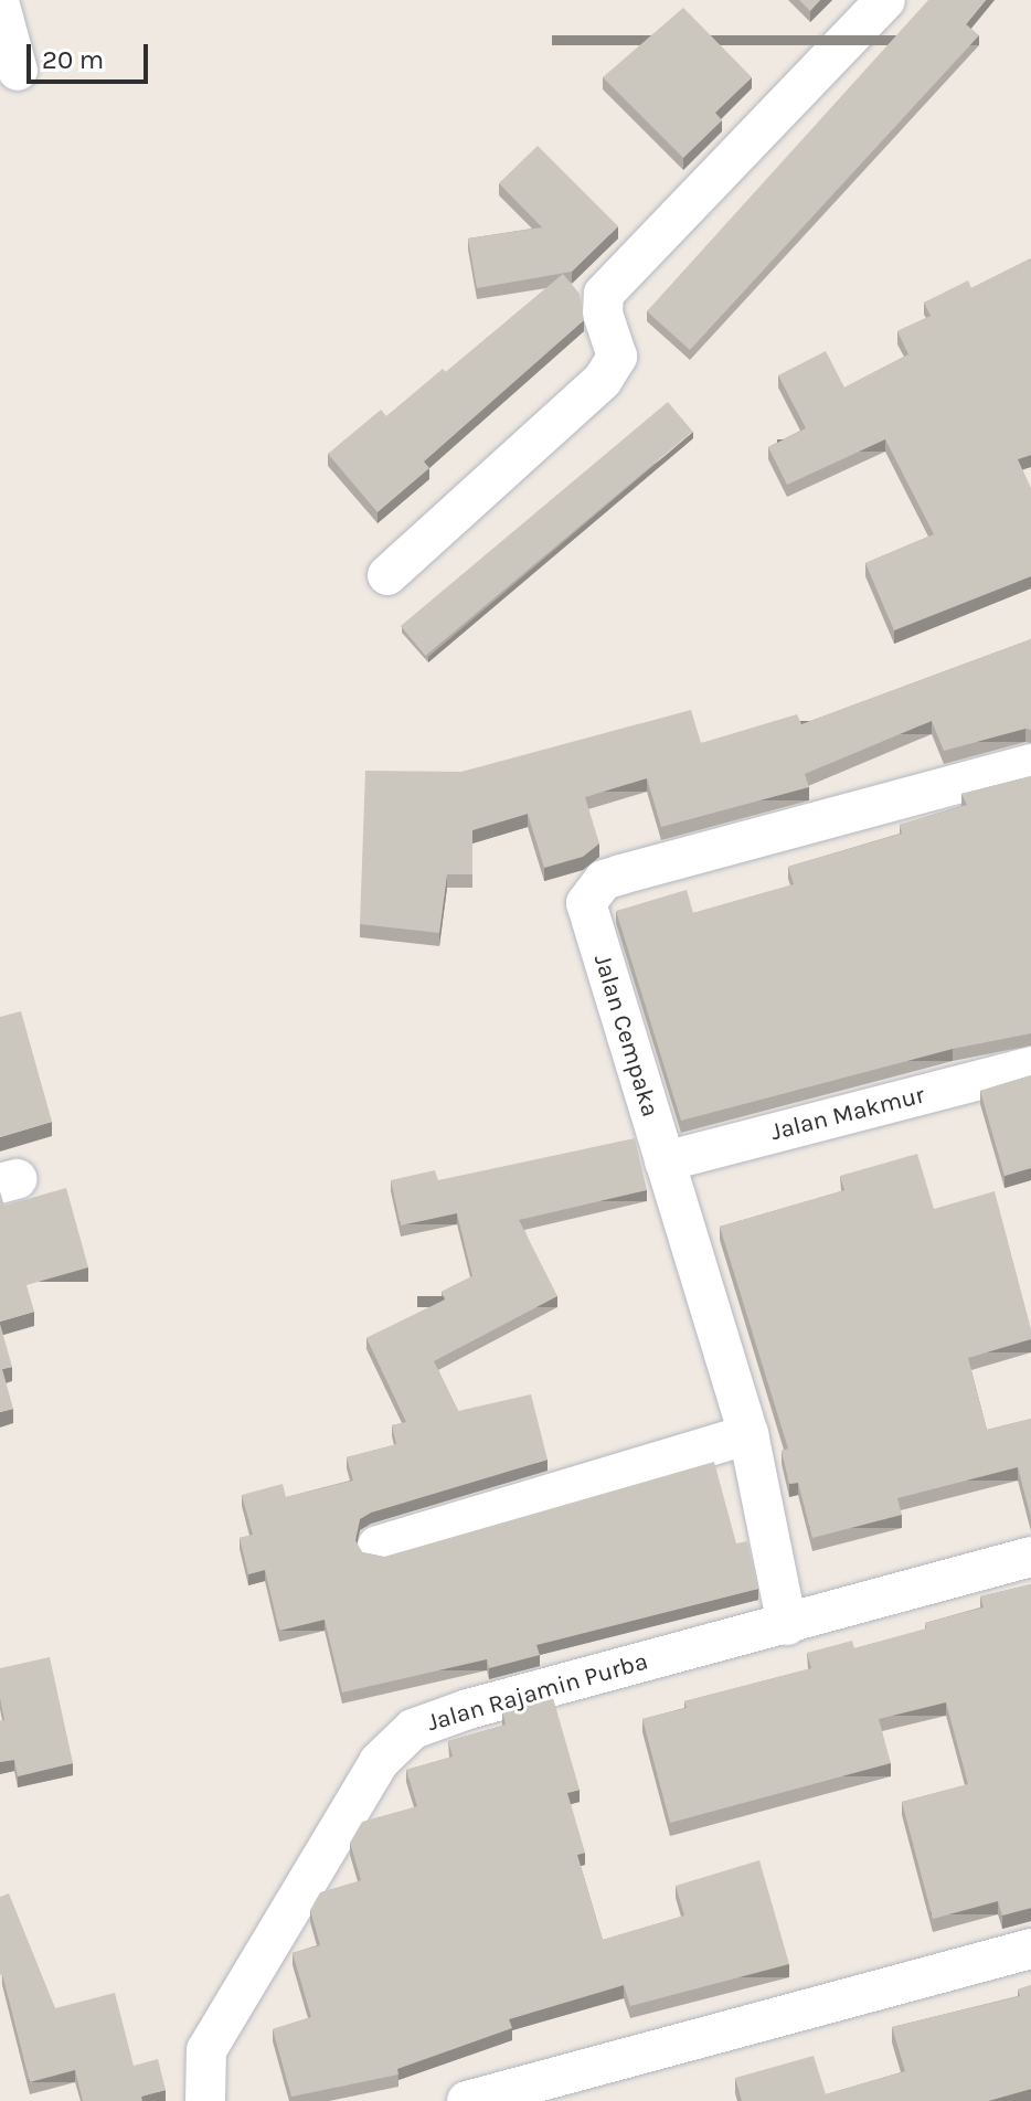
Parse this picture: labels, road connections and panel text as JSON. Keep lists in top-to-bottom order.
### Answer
{
  "streets": {
    "street": ["Jalan Cempaka", "Jalan Makmur", "Jalan Rajamin Purba"]
  },
  "crossings": [
    ["Jalan Cempaka", "Jalan Makmur"],
    ["Jalan Cempaka", "Jalan Rajamin Purba"]
  ],
  "scale_bar": "20 m"
}
